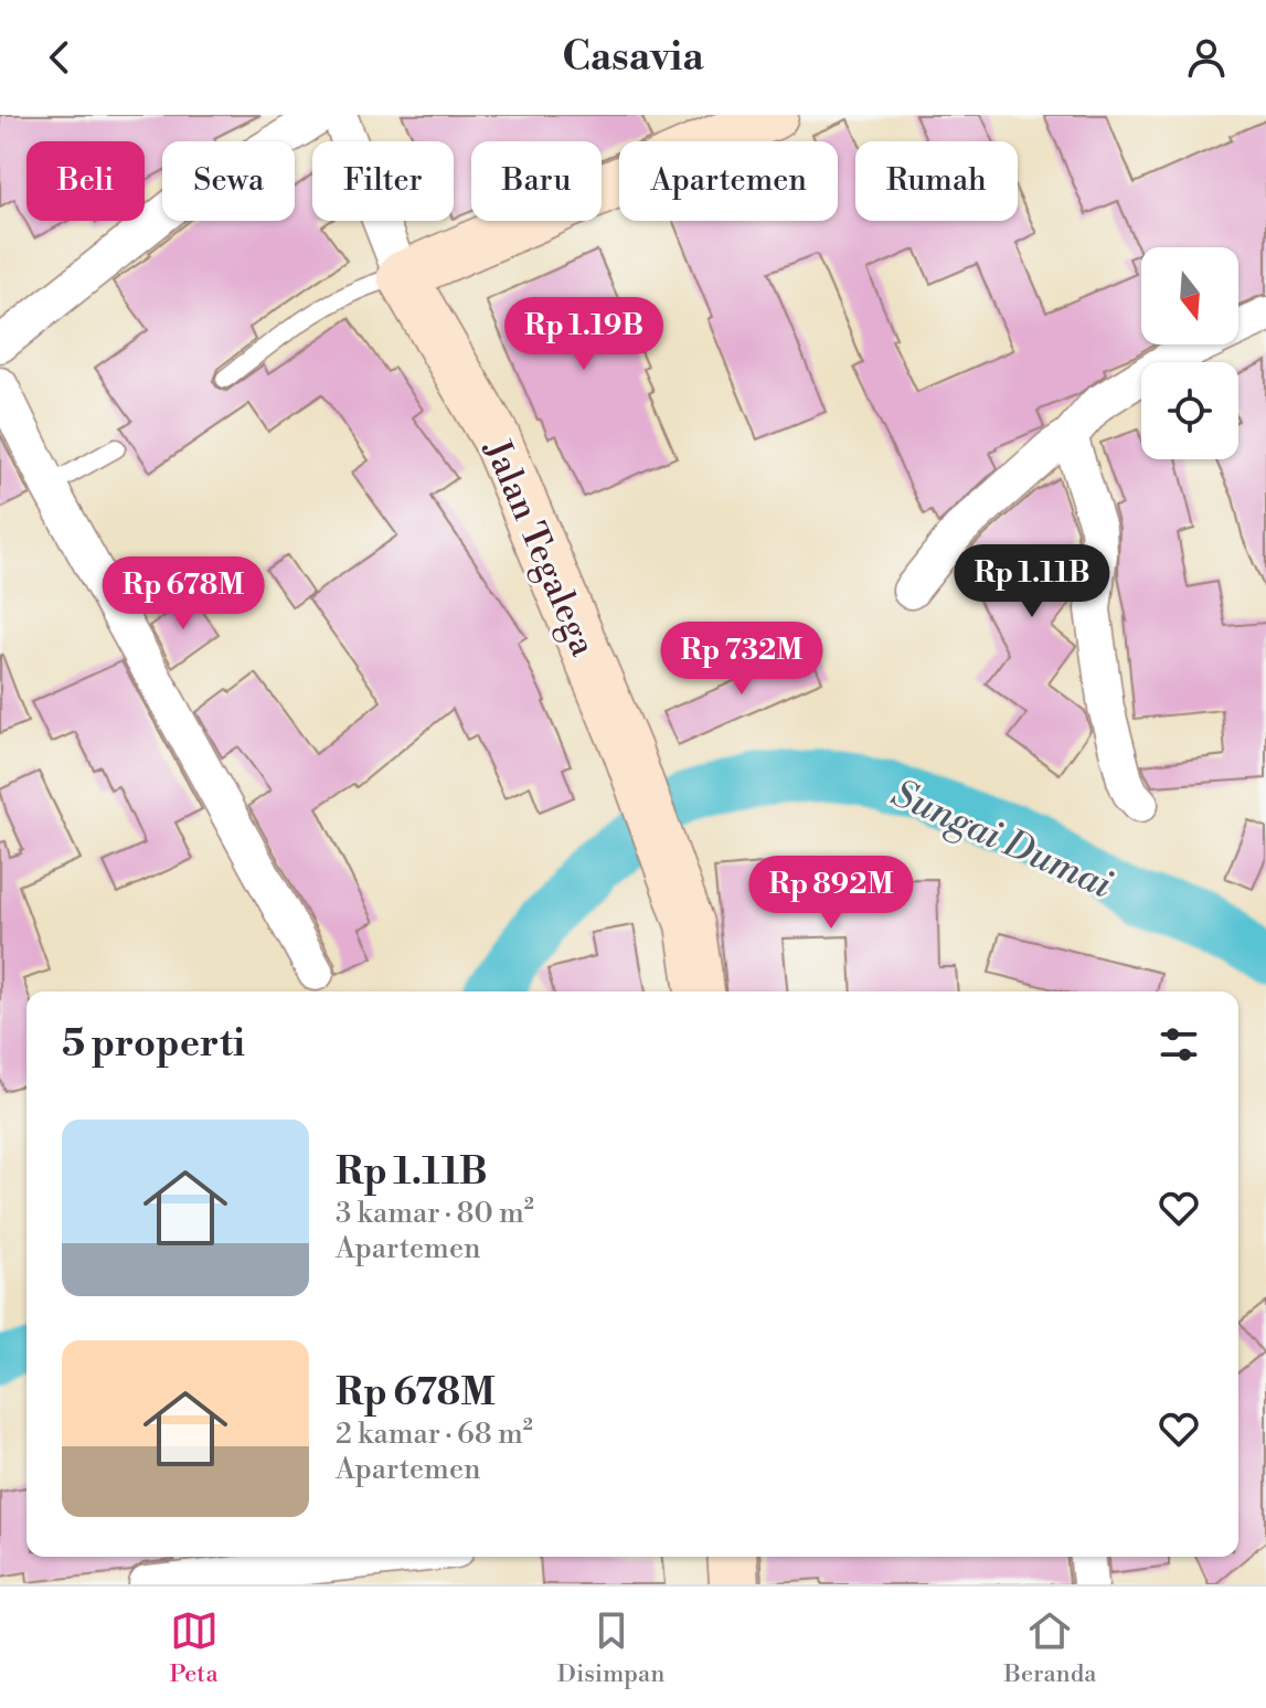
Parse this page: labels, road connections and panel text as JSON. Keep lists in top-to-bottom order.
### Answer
{
  "streets": {
    "street": ["Jalan Tegalega"]
  },
  "water": ["Sungai Dumai"],
  "north": "bottom",
  "page": {
    "header": "Casavia",
    "chip": [
      "Beli",
      "Sewa",
      "Filter",
      "Baru",
      "Apartemen",
      "Rumah"
    ],
    "price": [
      "Rp 1.19B",
      "Rp 1.11B",
      "Rp 678M",
      "Rp 732M",
      "Rp 892M"
    ],
    "heading": "5 properti",
    "list": [
      {
        "name": "Rp 1.11B",
        "note": "3 kamar · 80 m² · Apartemen"
      },
      {
        "name": "Rp 678M",
        "note": "2 kamar · 68 m² · Apartemen"
      }
    ],
    "tabs": ["Peta", "Disimpan", "Beranda"]
  }
}
